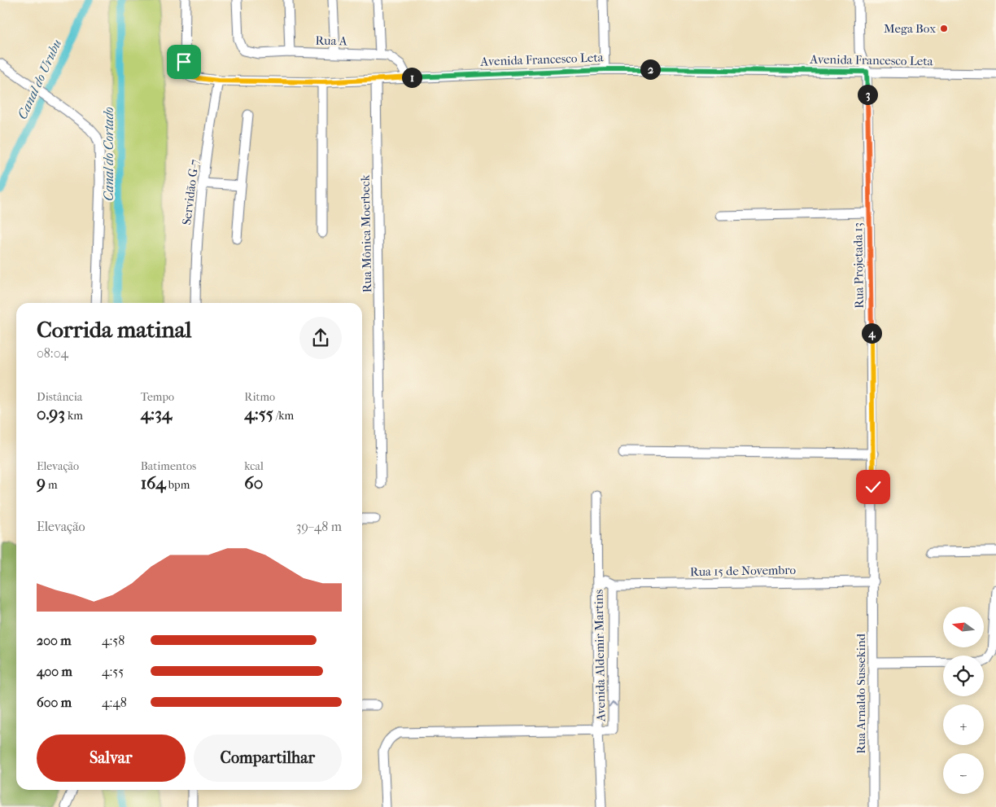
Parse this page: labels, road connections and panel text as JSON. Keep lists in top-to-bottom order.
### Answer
{
  "streets": {
    "street": [
      "Rua A",
      "Avenida Francesco Leta",
      "Servidão G-7",
      "Rua Mônica Moerbeck",
      "Rua Projetada 13",
      "Rua 15 de Novembro",
      "Avenida Aldemir Martins",
      "Rua Arnaldo Sussekind"
    ]
  },
  "crossings": [
    ["Rua A", "Avenida Francesco Leta"],
    ["Avenida Francesco Leta", "Servidão G-7"],
    ["Avenida Francesco Leta", "Rua Mônica Moerbeck"],
    ["Avenida Francesco Leta", "Rua Projetada 13"],
    ["Rua Projetada 13", "Rua 15 de Novembro"],
    ["Rua Projetada 13", "Rua Arnaldo Sussekind"],
    ["Rua 15 de Novembro", "Avenida Aldemir Martins"],
    ["Rua 15 de Novembro", "Rua Arnaldo Sussekind"]
  ],
  "water": ["Canal do Urubu", "Canal do Cortado"],
  "places": ["Mega Box"],
  "north": "left",
  "page": {
    "pins": [
      "2",
      "1",
      "3",
      "4"
    ],
    "heading": ["Corrida matinal", "08:04"],
    "stats": [
      ["Distância", "0.93 km"],
      ["Tempo", "4:34"],
      ["Ritmo", "4:55 /km"],
      ["Elevação", "9 m"],
      ["Batimentos", "164 bpm"],
      ["kcal", "60"]
    ],
    "chart": ["Elevação", "39–48 m"],
    "map_buttons": ["+", "−"],
    "list": [
      {
        "name": "200 m",
        "note": "4:58"
      },
      {
        "name": "400 m",
        "note": "4:55"
      },
      {
        "name": "600 m",
        "note": "4:48"
      }
    ],
    "buttons": ["Salvar", "Compartilhar"]
  }
}
